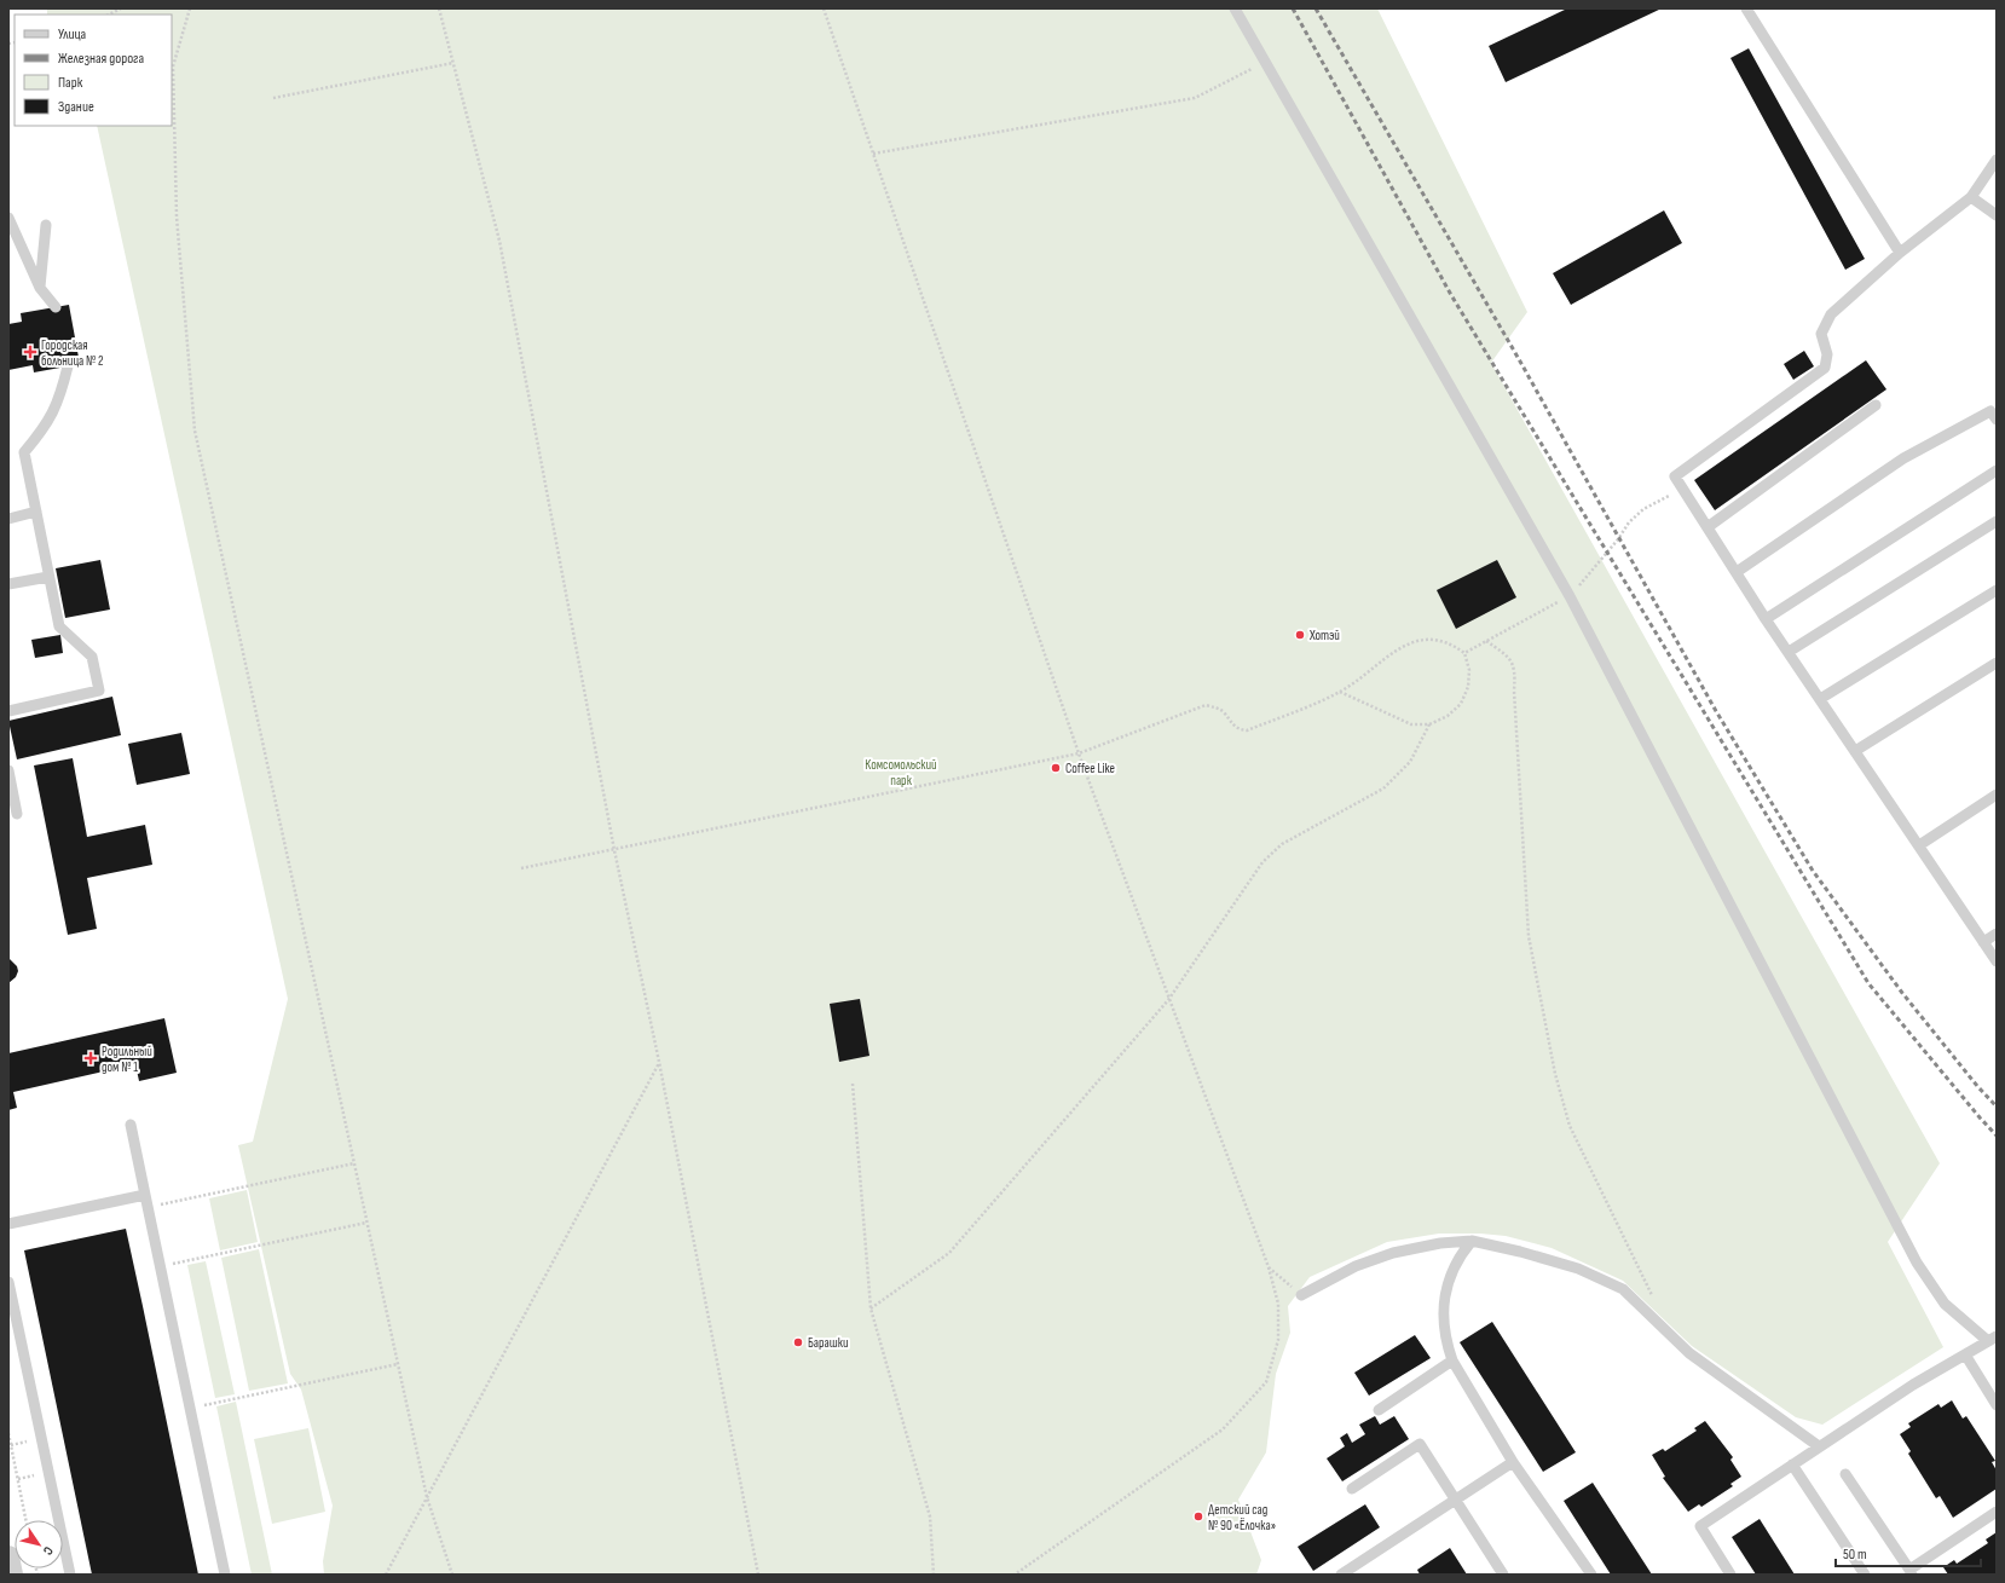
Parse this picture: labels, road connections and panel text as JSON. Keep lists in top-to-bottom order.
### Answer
{
  "parks": ["Комсомольский парк"],
  "places": {
    "health": ["Городская больница № 2", "Родильный дом № 1"],
    "other": [
      "Хотэй",
      "Coffee Like",
      "Барашки",
      "Детский сад № 90 «Ёлочка»"
    ]
  },
  "legend": [
    "Улица",
    "Железная дорога",
    "Парк",
    "Здание"
  ],
  "scale_bar": "50 m",
  "north": "bottom right"
}
